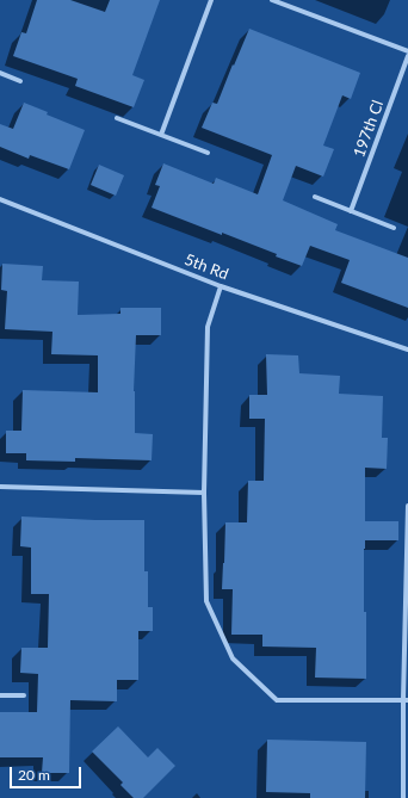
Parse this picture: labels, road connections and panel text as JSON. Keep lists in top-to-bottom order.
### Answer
{
  "streets": {
    "street": ["197th Cl", "5th Rd"]
  },
  "scale_bar": "20 m"
}
